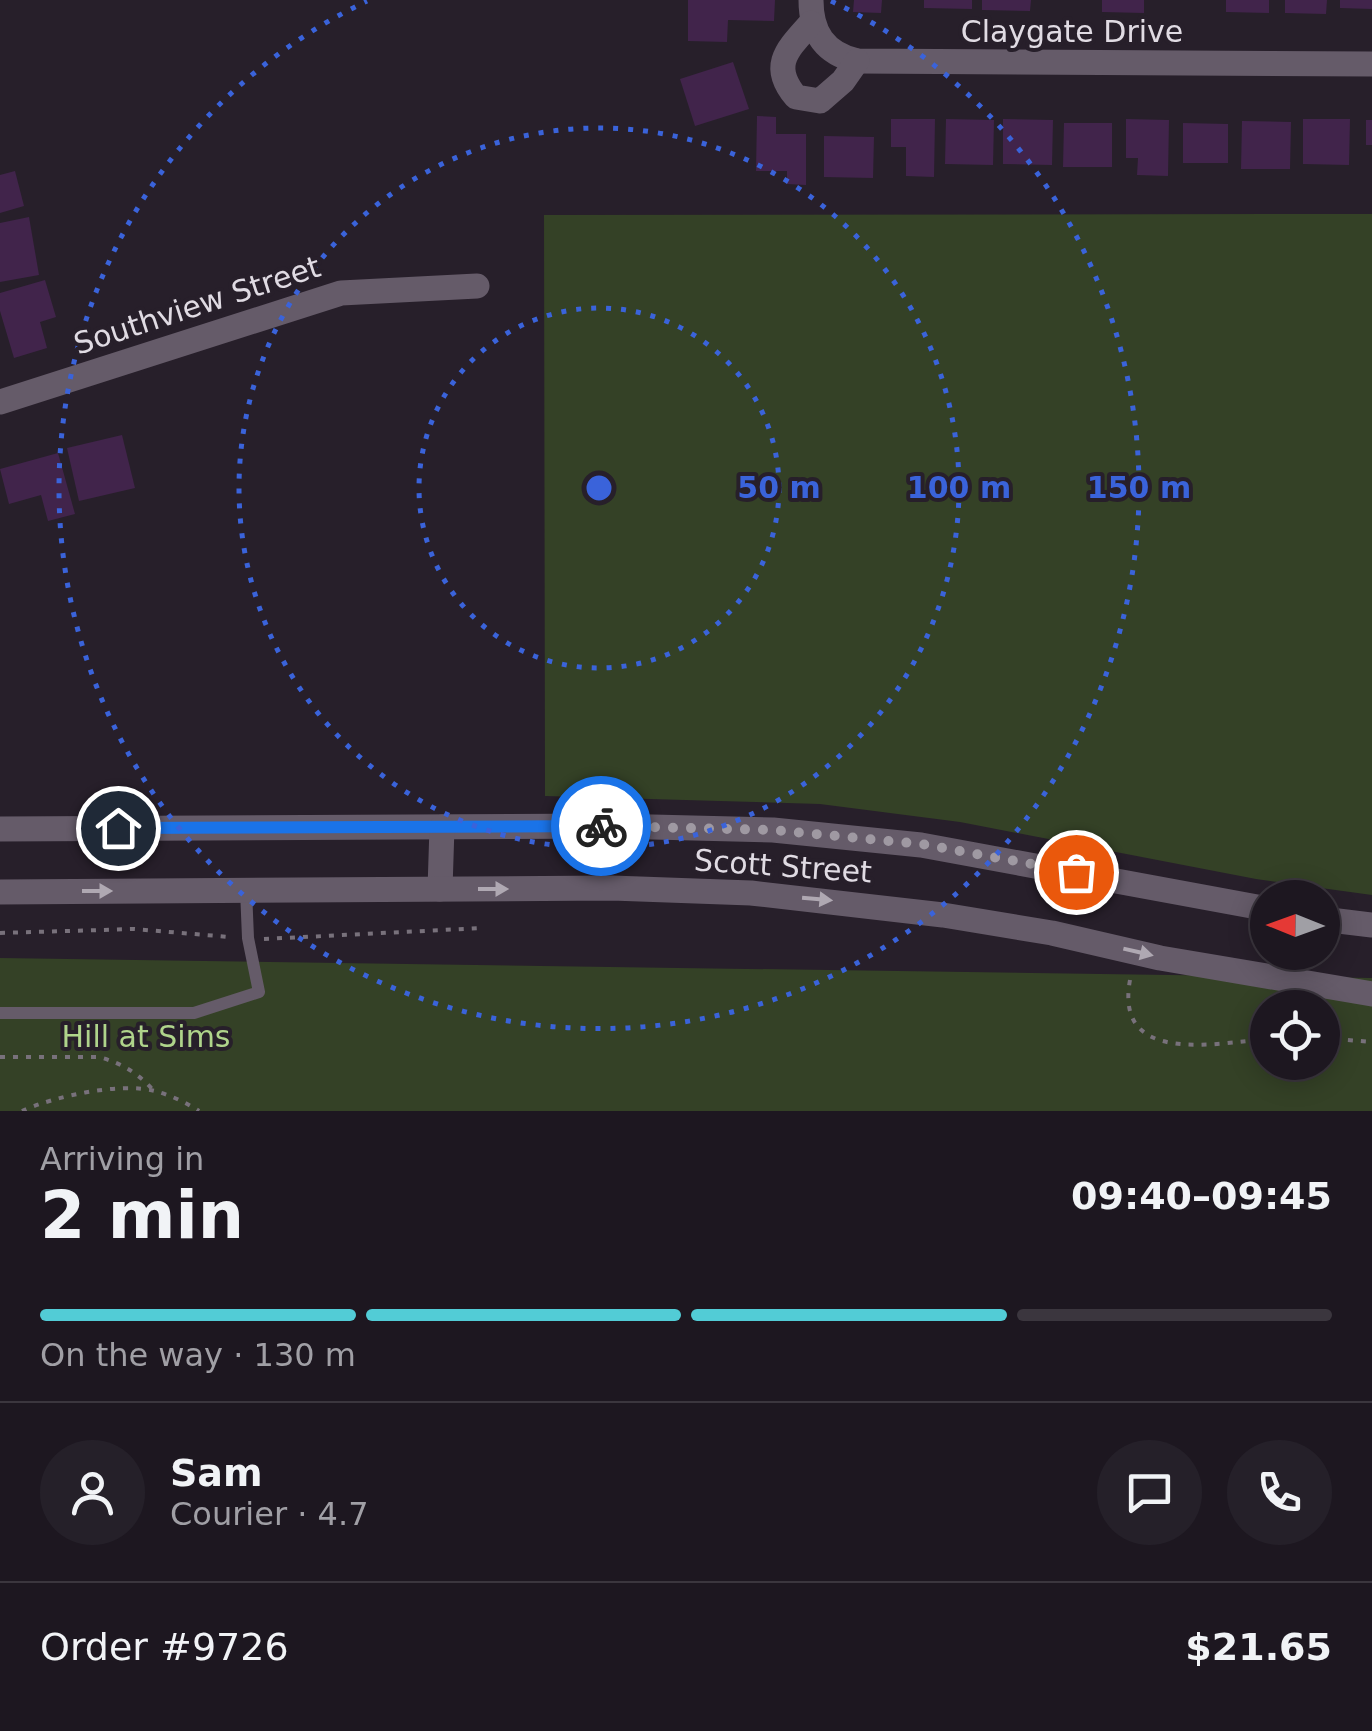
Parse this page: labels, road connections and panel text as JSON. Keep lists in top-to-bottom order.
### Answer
{
  "streets": {
    "main road": ["Claygate Drive", "Southview Street", "Scott Street"]
  },
  "parks": ["Hill at Sims"],
  "north": "left",
  "page": {
    "heading": ["2 min", "Arriving in", "09:40–09:45"],
    "panel": [
      "Sam",
      "Courier · 4.7",
      "Order #9726",
      "$21.65"
    ],
    "bar": "On the way · 130 m"
  },
  "rings": ["50 m", "100 m", "150 m"]
}
